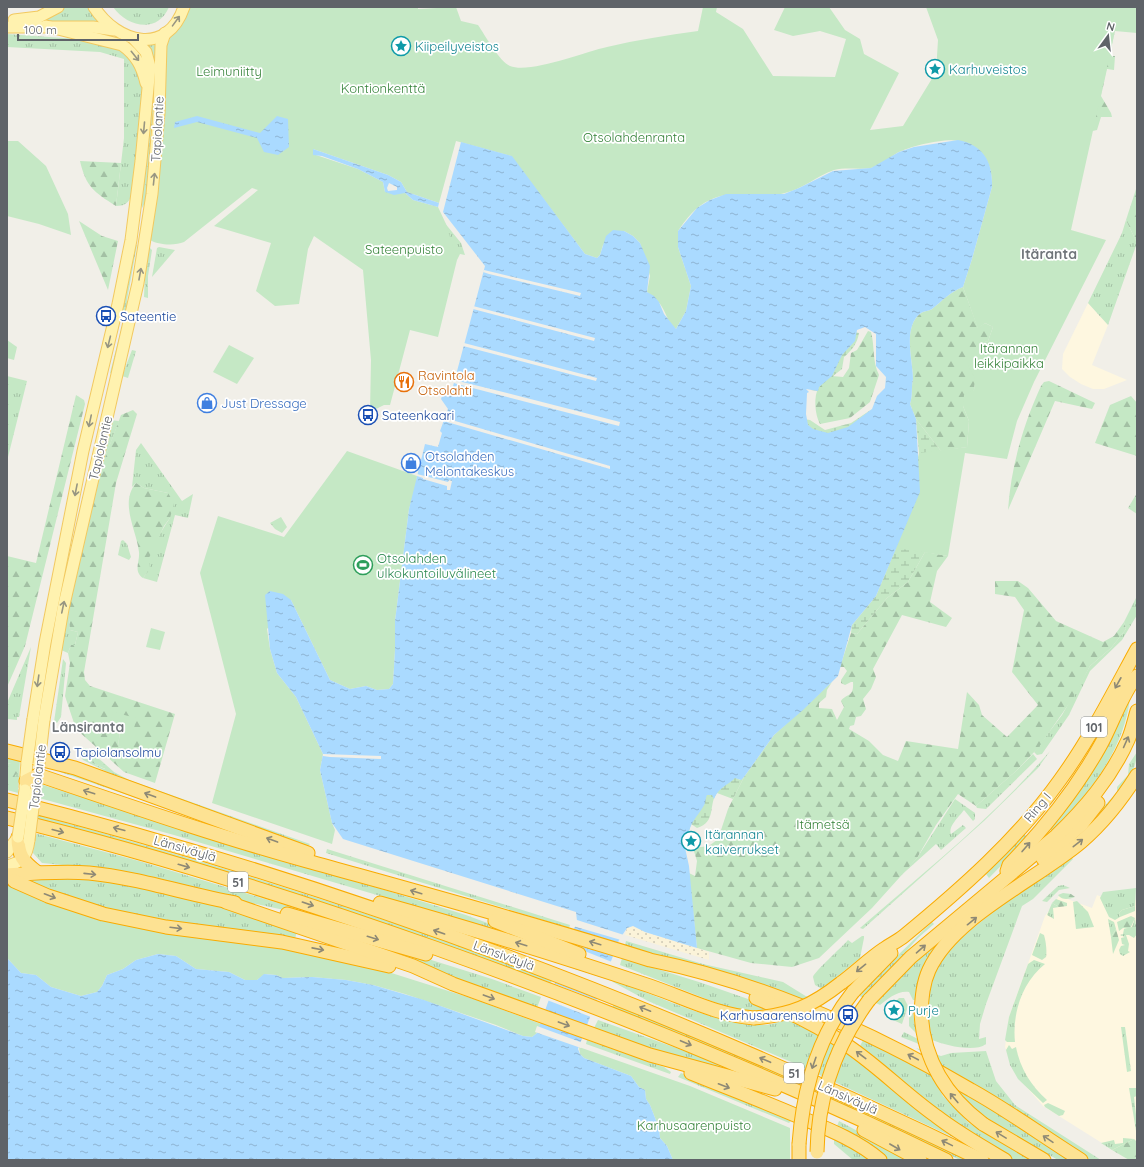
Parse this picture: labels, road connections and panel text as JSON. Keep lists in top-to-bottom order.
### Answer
{
  "streets": {
    "highway": [
      "101",
      "Ring I",
      "Länsiväylä",
      "51"
    ],
    "main road": ["Tapiolantie"]
  },
  "districts": ["Itäranta", "Länsiranta"],
  "parks": [
    "Leimuniitty",
    "Kontionkenttä",
    "Otsolahdenranta",
    "Sateenpuisto",
    "Itärannan leikkipaikka",
    "Itämetsä",
    "Karhusaarenpuisto"
  ],
  "places": {
    "place": [
      "Kiipeilyveistos",
      "Karhuveistos",
      "Itärannan kaiverrukset",
      "Purje"
    ],
    "bus stop": [
      "Sateentie",
      "Sateenkaari",
      "Tapiolansolmu",
      "Karhusaarensolmu"
    ],
    "restaurant": ["Ravintola Otsolahti"],
    "shop": ["Just Dressage", "Otsolahden Melontakeskus"],
    "sports": ["Otsolahden ulkokuntoiluvälineet"]
  },
  "scale_bar": "100 m",
  "north": "top"
}
